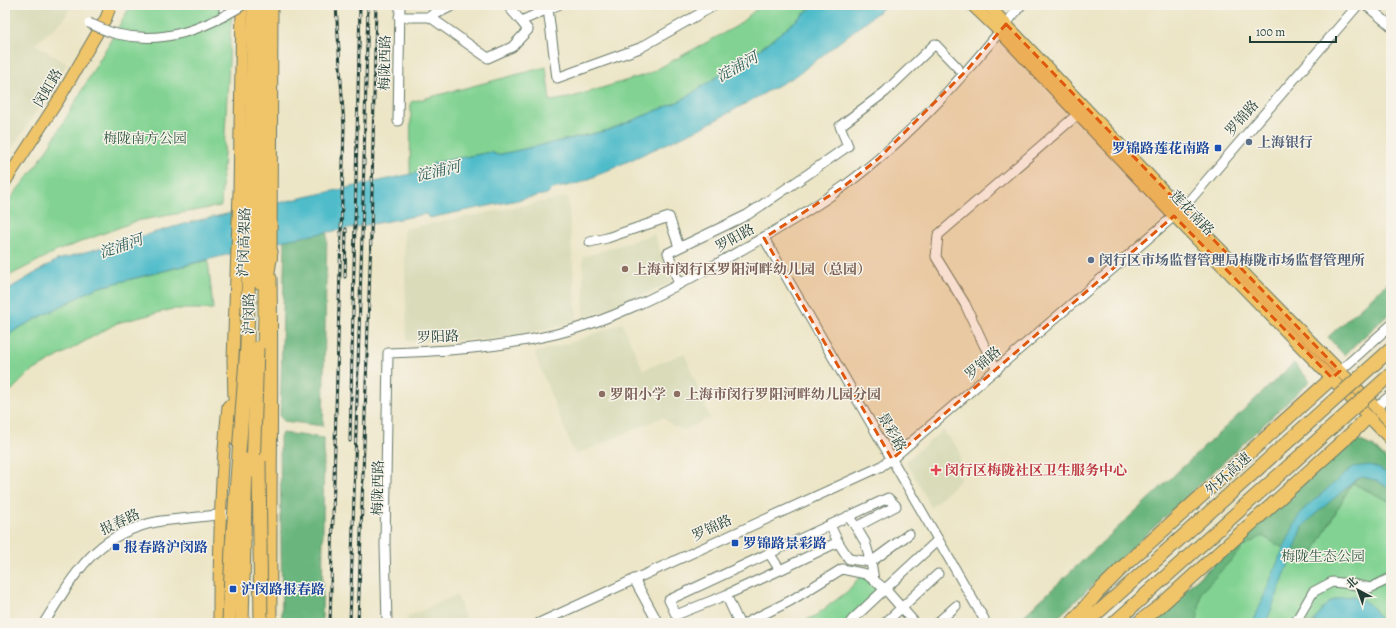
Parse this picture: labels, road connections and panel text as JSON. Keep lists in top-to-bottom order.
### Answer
{
  "streets": {
    "highway": ["沪闵高架路", "沪闵路", "外环高速"],
    "main road": ["闵虹路", "莲花南路"],
    "street": [
      "梅陇西路",
      "罗锦路",
      "罗阳路",
      "景彩路",
      "报春路"
    ]
  },
  "crossings": [
    ["梅陇西路", "罗阳路"],
    ["罗锦路", "莲花南路"],
    ["罗锦路", "景彩路"],
    ["莲花南路", "罗阳路"],
    ["罗阳路", "景彩路"],
    ["沪闵路", "报春路"]
  ],
  "water": ["淀浦河"],
  "parks": ["梅陇南方公园", "梅陇生态公园"],
  "places": {
    "other": [
      "上海银行",
      "闵行区市场监督管理局梅陇市场监督管理所",
      "上海市闵行区罗阳河畔幼儿园（总园）",
      "罗阳小学",
      "上海市闵行罗阳河畔幼儿园分园"
    ],
    "transit": [
      "罗锦路莲花南路",
      "罗锦路景彩路",
      "报春路沪闵路",
      "沪闵路报春路"
    ],
    "health": ["闵行区梅陇社区卫生服务中心"]
  },
  "scale_bar": "100 m",
  "north": "top left"
}
